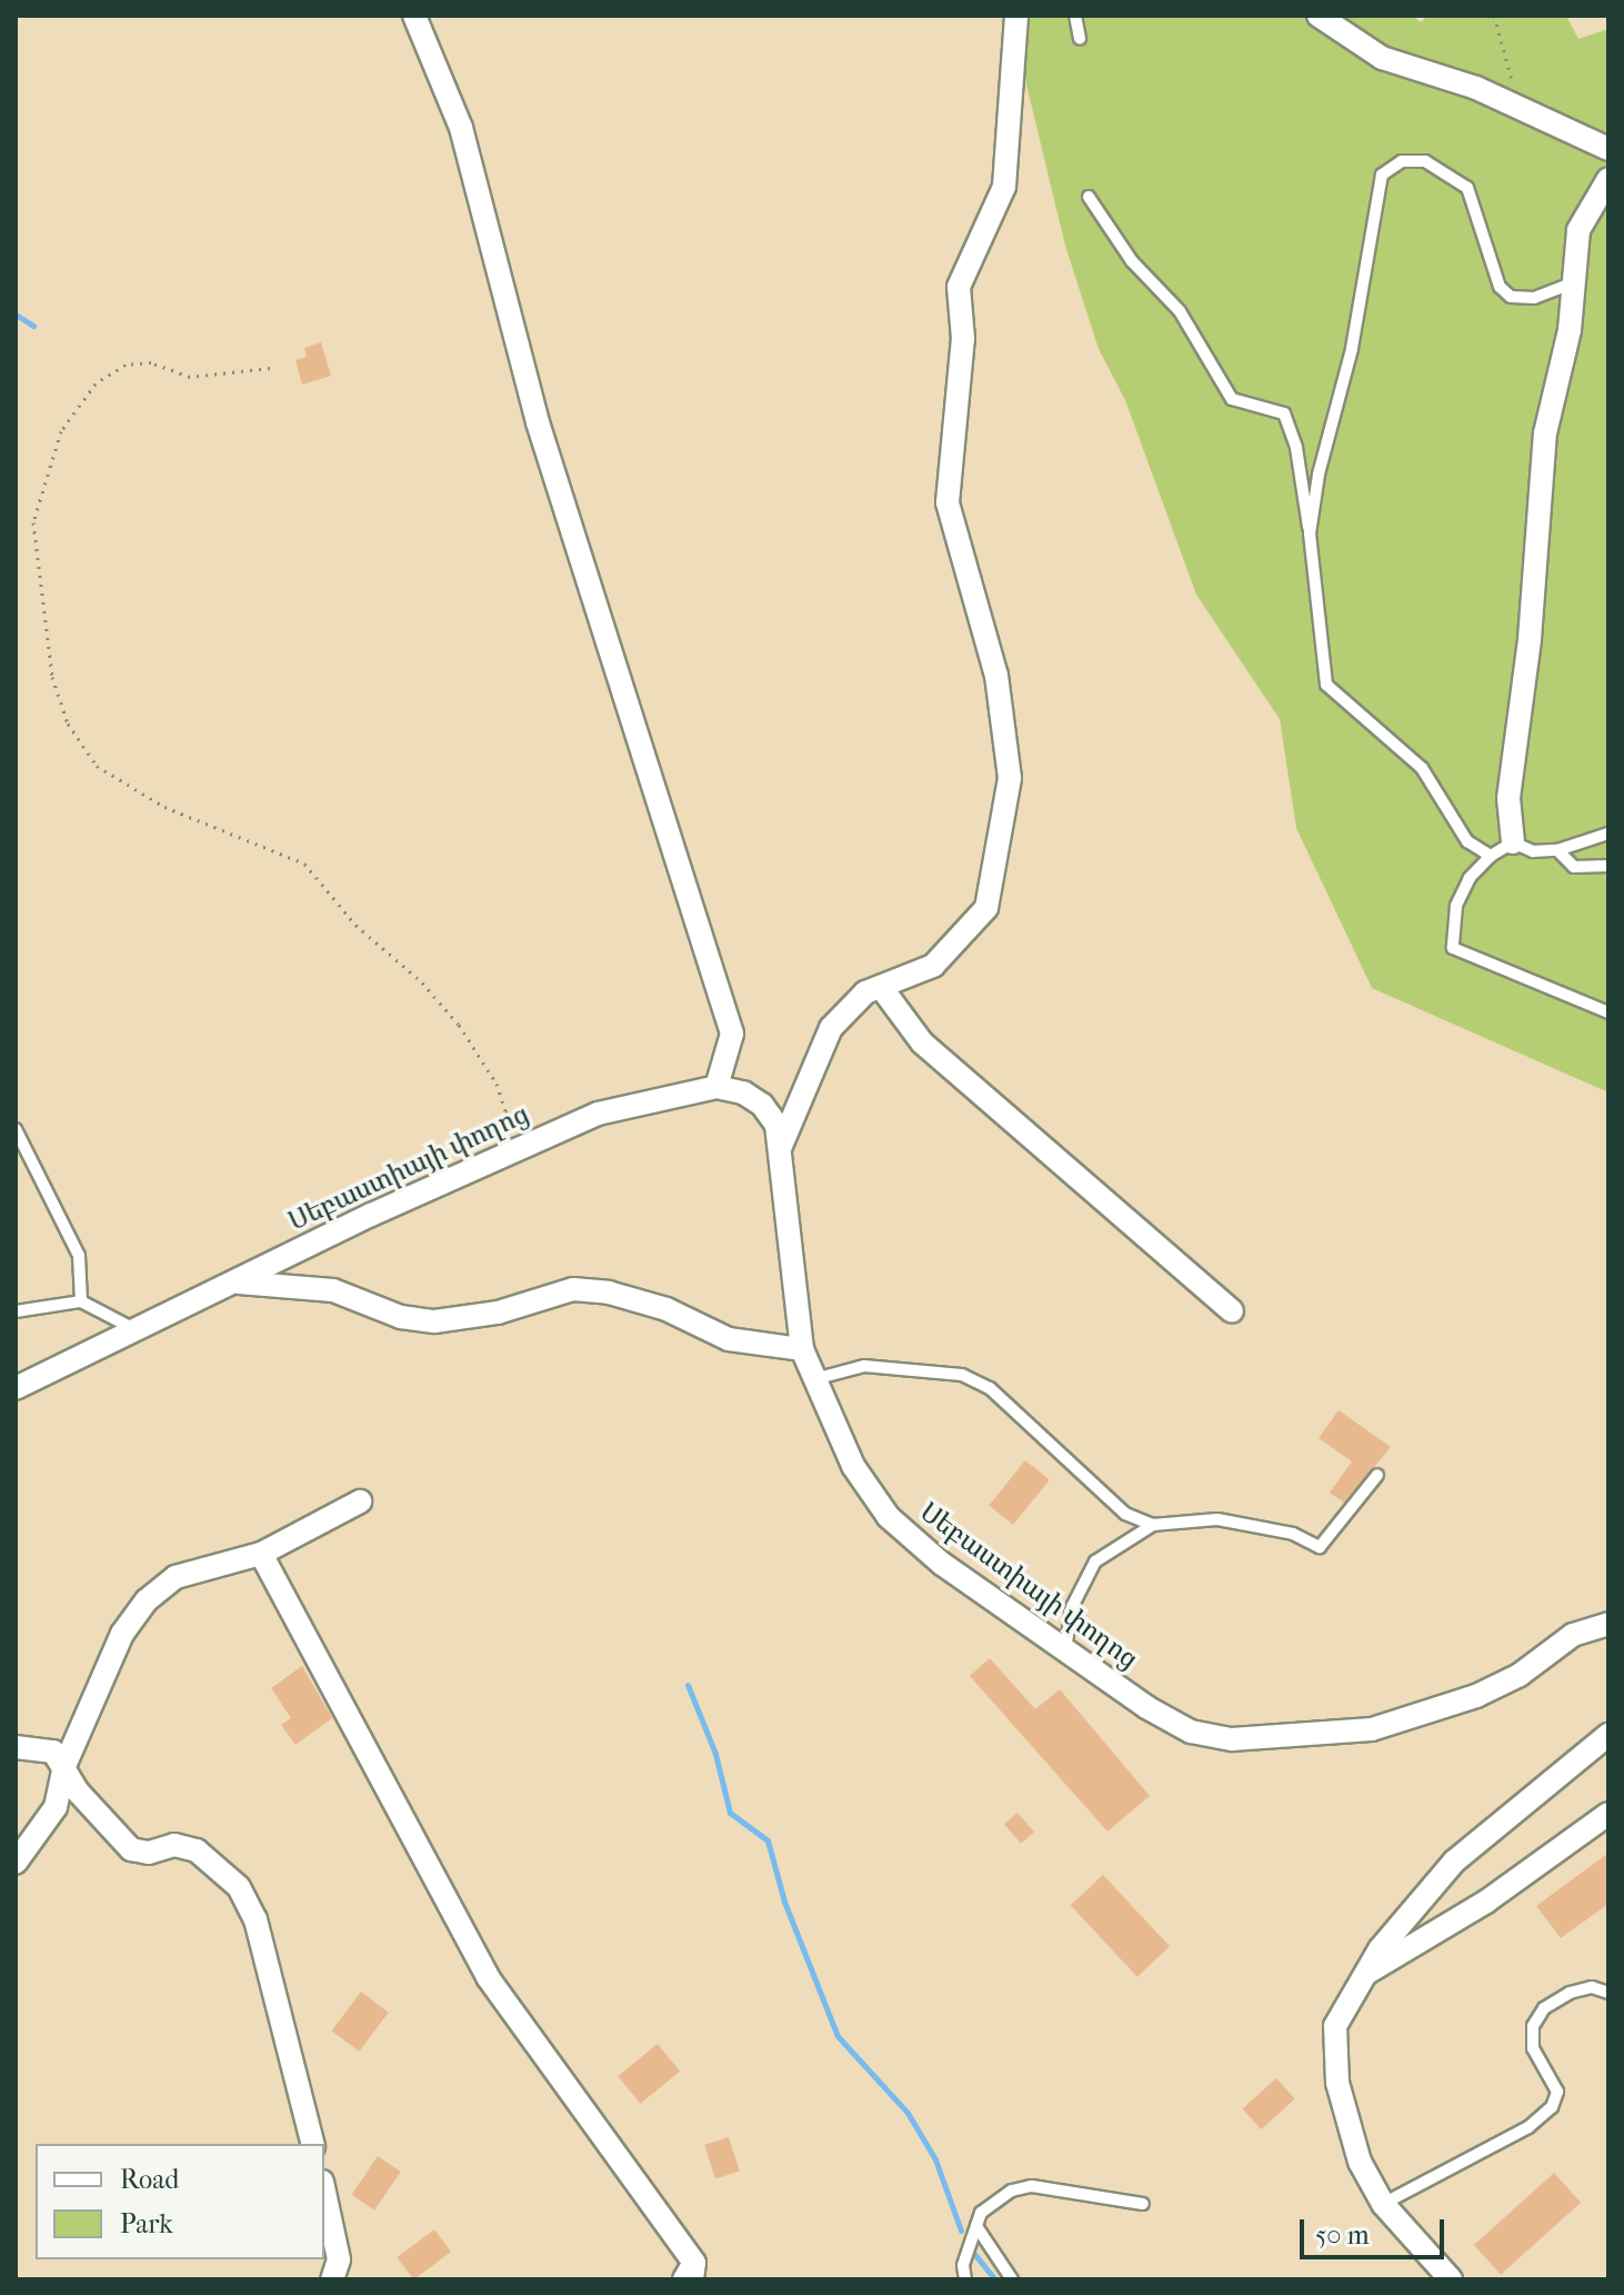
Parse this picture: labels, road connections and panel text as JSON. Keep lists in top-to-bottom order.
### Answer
{
  "streets": {
    "street": ["Սեբաստիայի փողոց"]
  },
  "legend": ["Road", "Park"],
  "scale_bar": "50 m"
}
